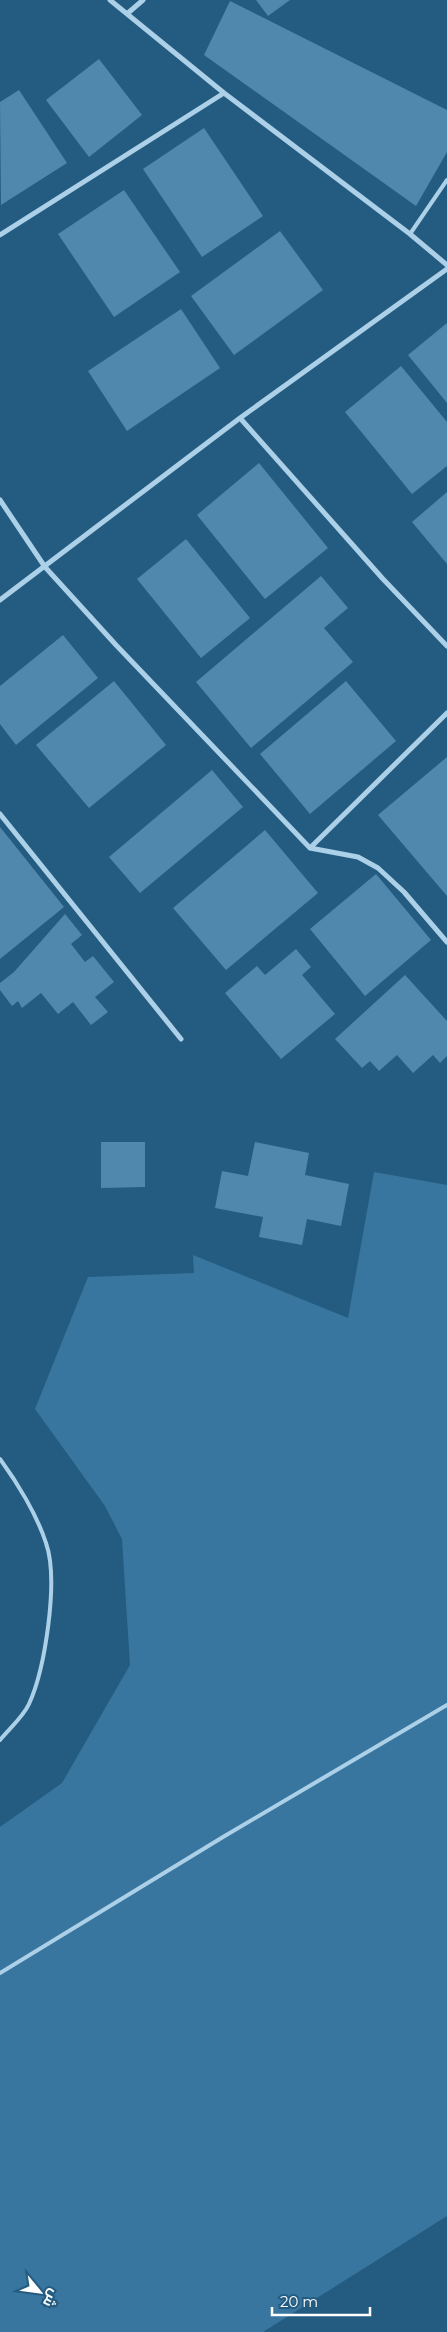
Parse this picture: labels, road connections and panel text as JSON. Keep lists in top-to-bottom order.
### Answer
{
  "scale_bar": "20 m",
  "north": "bottom right"
}
